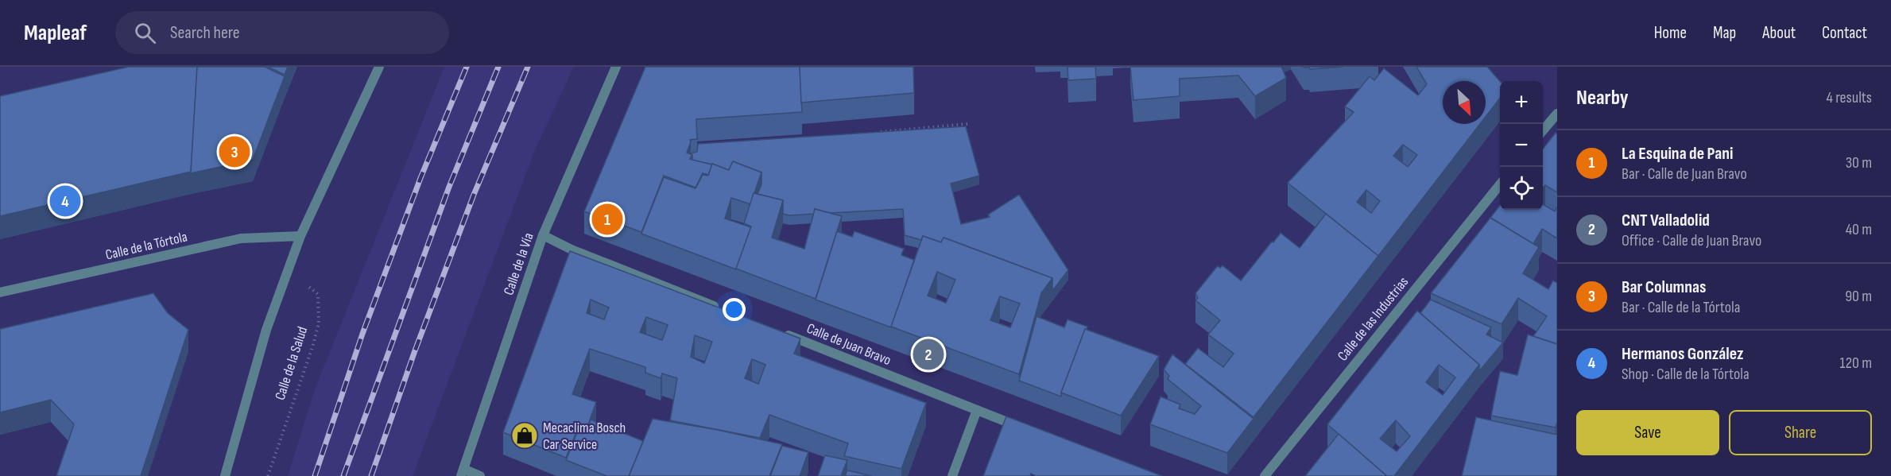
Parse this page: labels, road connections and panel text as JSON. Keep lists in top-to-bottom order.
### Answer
{
  "streets": {
    "street": [
      "Calle de la Tórtola",
      "Calle de la Vía",
      "Calle de las Industrias",
      "Calle de Juan Bravo"
    ],
    "path": ["Calle de la Salud"]
  },
  "places": {
    "shop": ["Mecaclima Bosch Car Service"]
  },
  "north": "bottom right",
  "page": {
    "header": "Mapleaf",
    "search": "Search here",
    "nav": [
      "Home",
      "Map",
      "About",
      "Contact"
    ],
    "heading": ["Nearby", "4 results"],
    "map_buttons": ["+", "−"],
    "list": [
      {
        "mark": "1",
        "name": "La Esquina de Pani",
        "note": "Bar · Calle de Juan Bravo",
        "value": "30 m"
      },
      {
        "mark": "2",
        "name": "CNT Valladolid",
        "note": "Office · Calle de Juan Bravo",
        "value": "40 m"
      },
      {
        "mark": "3",
        "name": "Bar Columnas",
        "note": "Bar · Calle de la Tórtola",
        "value": "90 m"
      },
      {
        "mark": "4",
        "name": "Hermanos González",
        "note": "Shop · Calle de la Tórtola",
        "value": "120 m"
      }
    ],
    "pins": [
      "3",
      "4",
      "1",
      "2"
    ],
    "buttons": ["Save", "Share"]
  }
}
